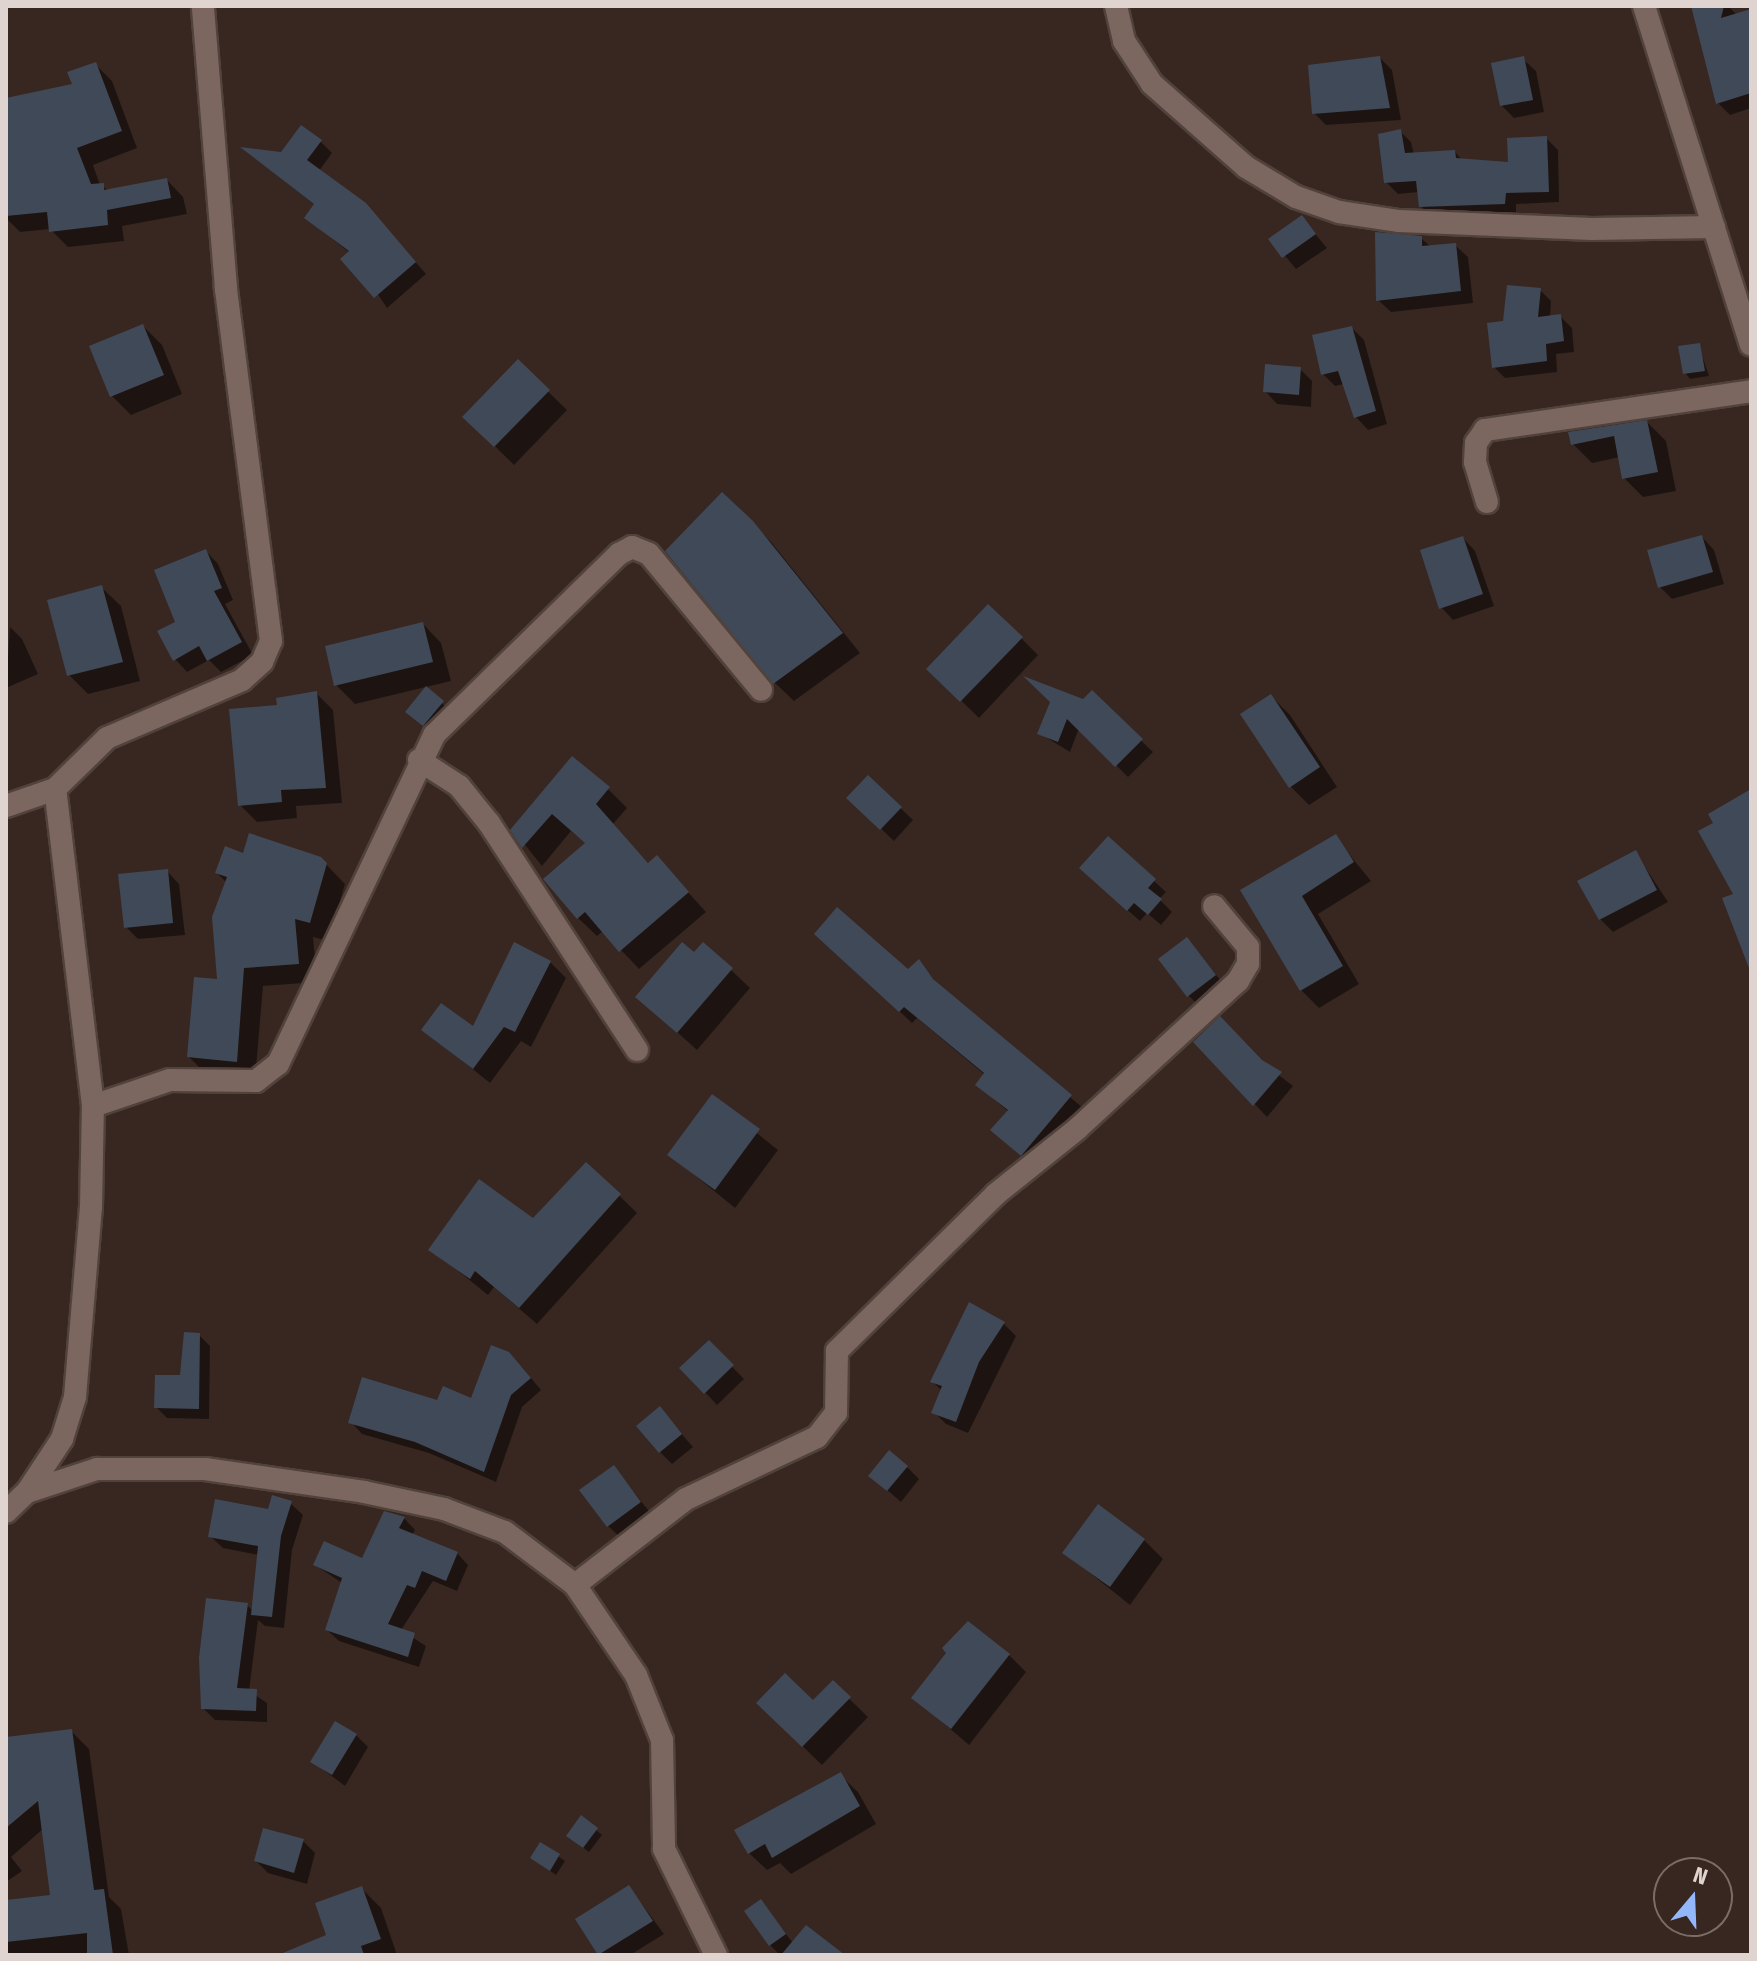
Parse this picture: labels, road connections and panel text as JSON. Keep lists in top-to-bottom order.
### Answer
{
  "north": "top"
}
